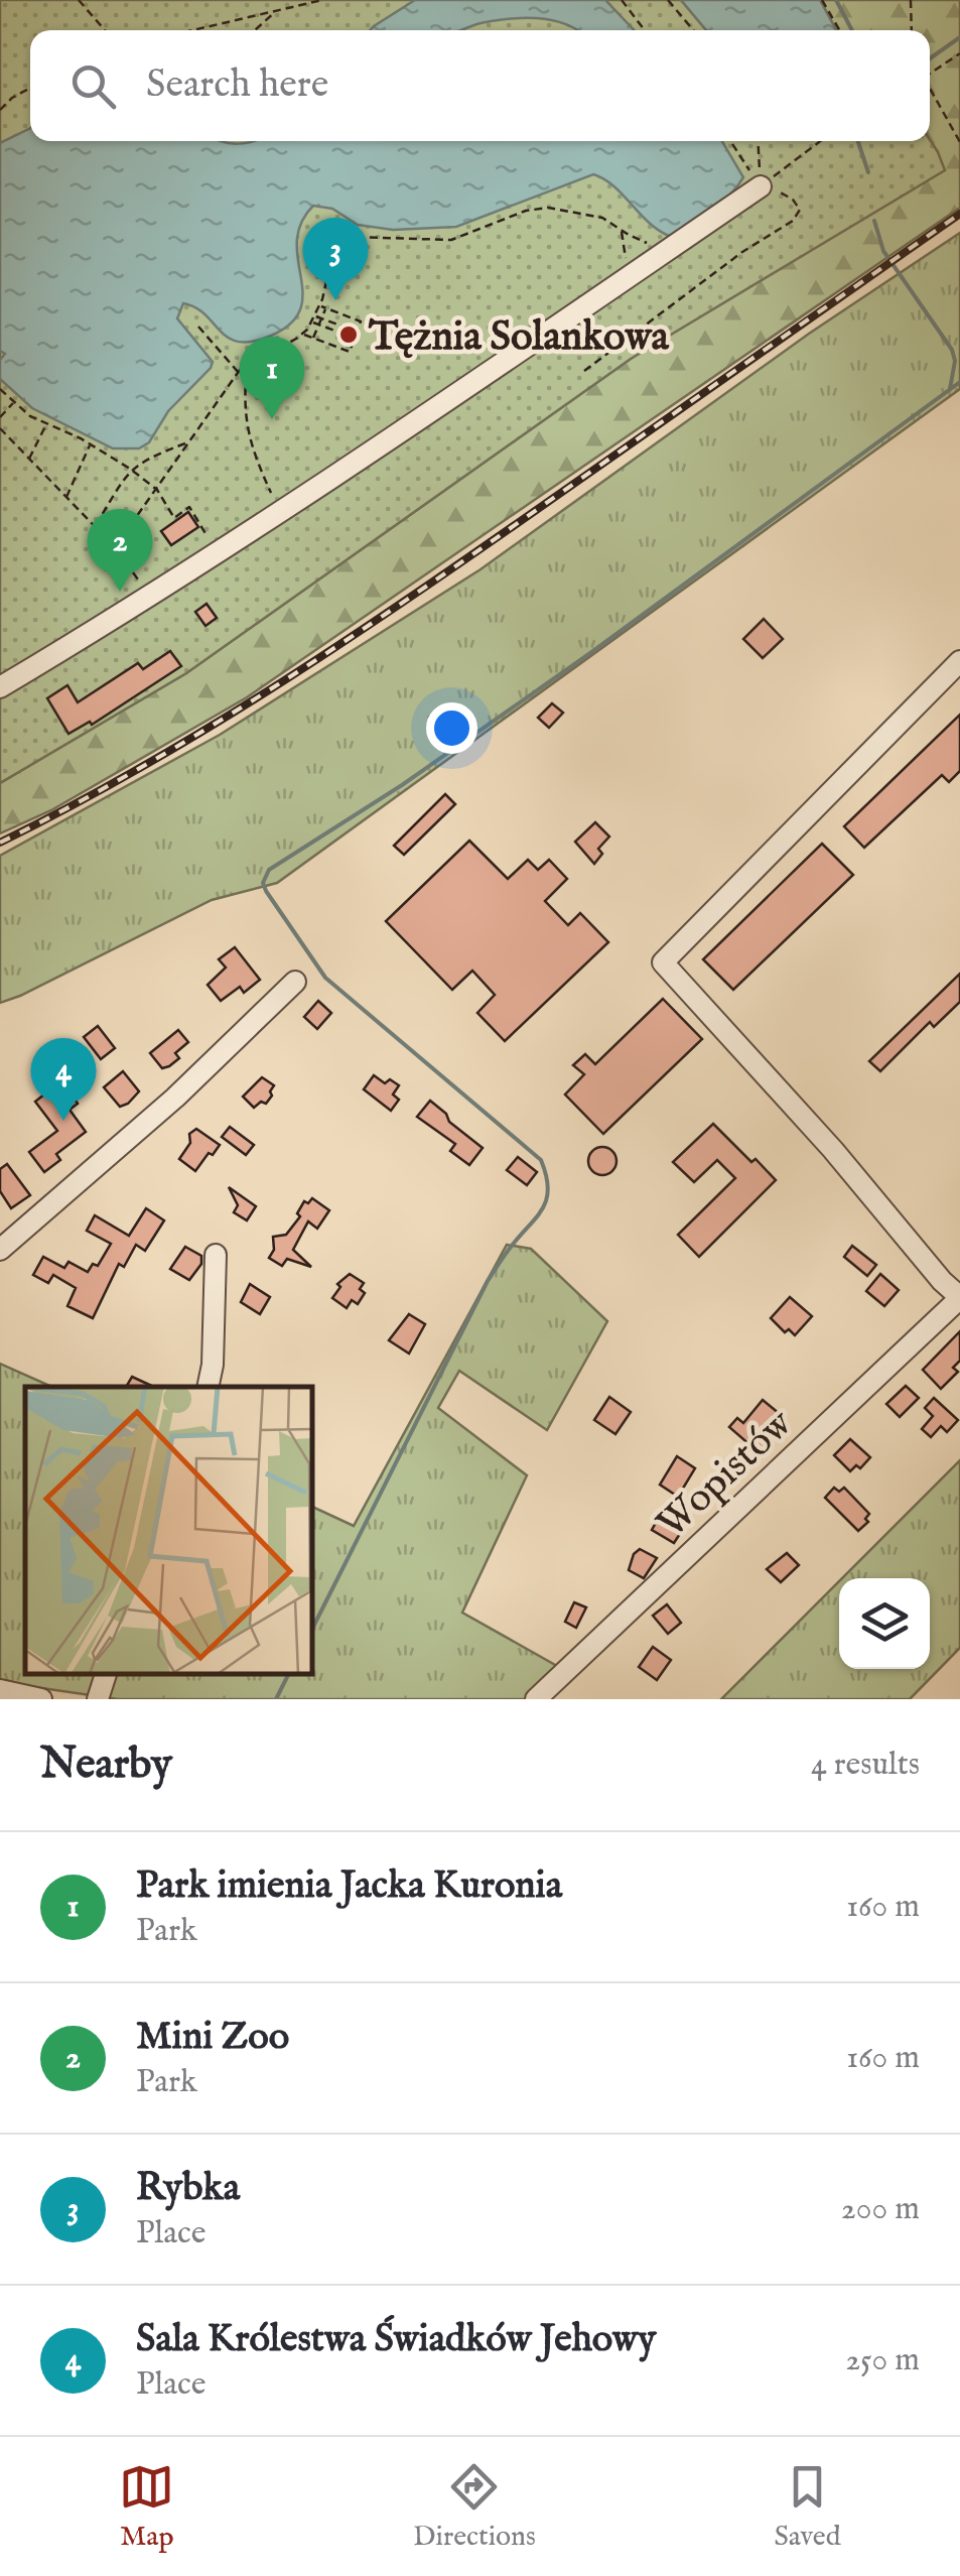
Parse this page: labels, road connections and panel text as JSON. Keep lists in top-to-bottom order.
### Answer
{
  "streets": {
    "street": ["Wopistów"]
  },
  "places": ["Tężnia Solankowa"],
  "page": {
    "search": "Search here",
    "pins": [
      "3",
      "1",
      "2",
      "4"
    ],
    "heading": ["Nearby", "4 results"],
    "list": [
      {
        "mark": "1",
        "name": "Park imienia Jacka Kuronia",
        "note": "Park",
        "value": "160 m"
      },
      {
        "mark": "2",
        "name": "Mini Zoo",
        "note": "Park",
        "value": "160 m"
      },
      {
        "mark": "3",
        "name": "Rybka",
        "note": "Place",
        "value": "200 m"
      },
      {
        "mark": "4",
        "name": "Sala Królestwa Świadków Jehowy",
        "note": "Place",
        "value": "250 m"
      }
    ],
    "nav": ["Map", "Directions", "Saved"]
  }
}
